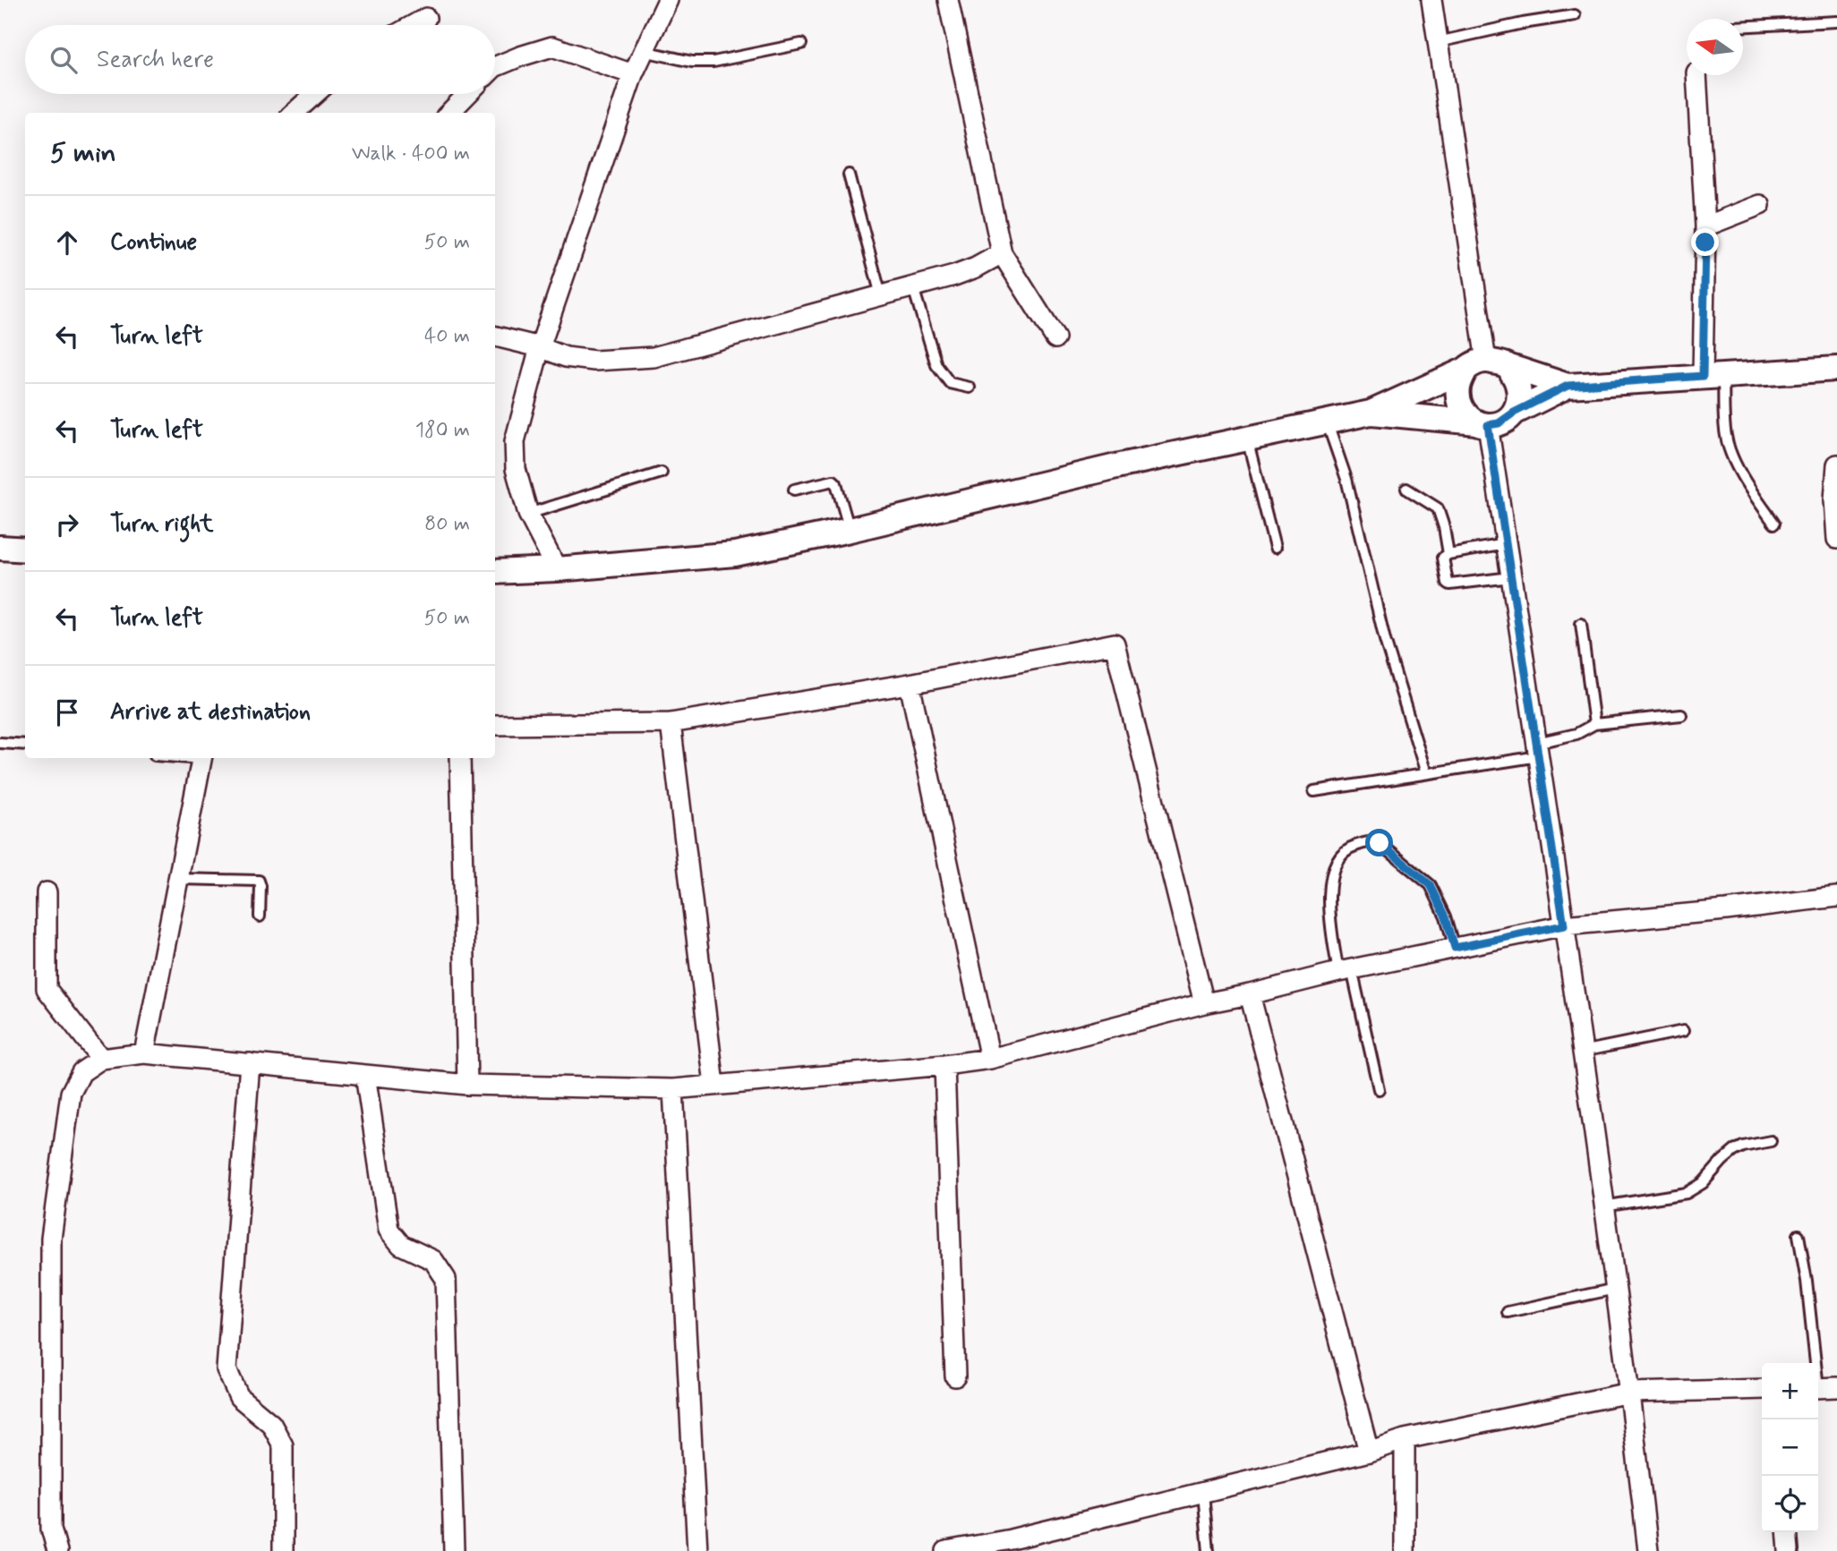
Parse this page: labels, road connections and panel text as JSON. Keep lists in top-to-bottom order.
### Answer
{
  "north": "left",
  "page": {
    "search": "Search here",
    "heading": ["5 min", "Walk · 400 m"],
    "list": [
      ["Continue", "50 m"],
      ["Turn left", "40 m"],
      ["Turn left", "180 m"],
      ["Turn right", "80 m"],
      ["Turn left", "50 m"],
      "Arrive at destination"
    ],
    "map_buttons": ["+", "−"]
  }
}
